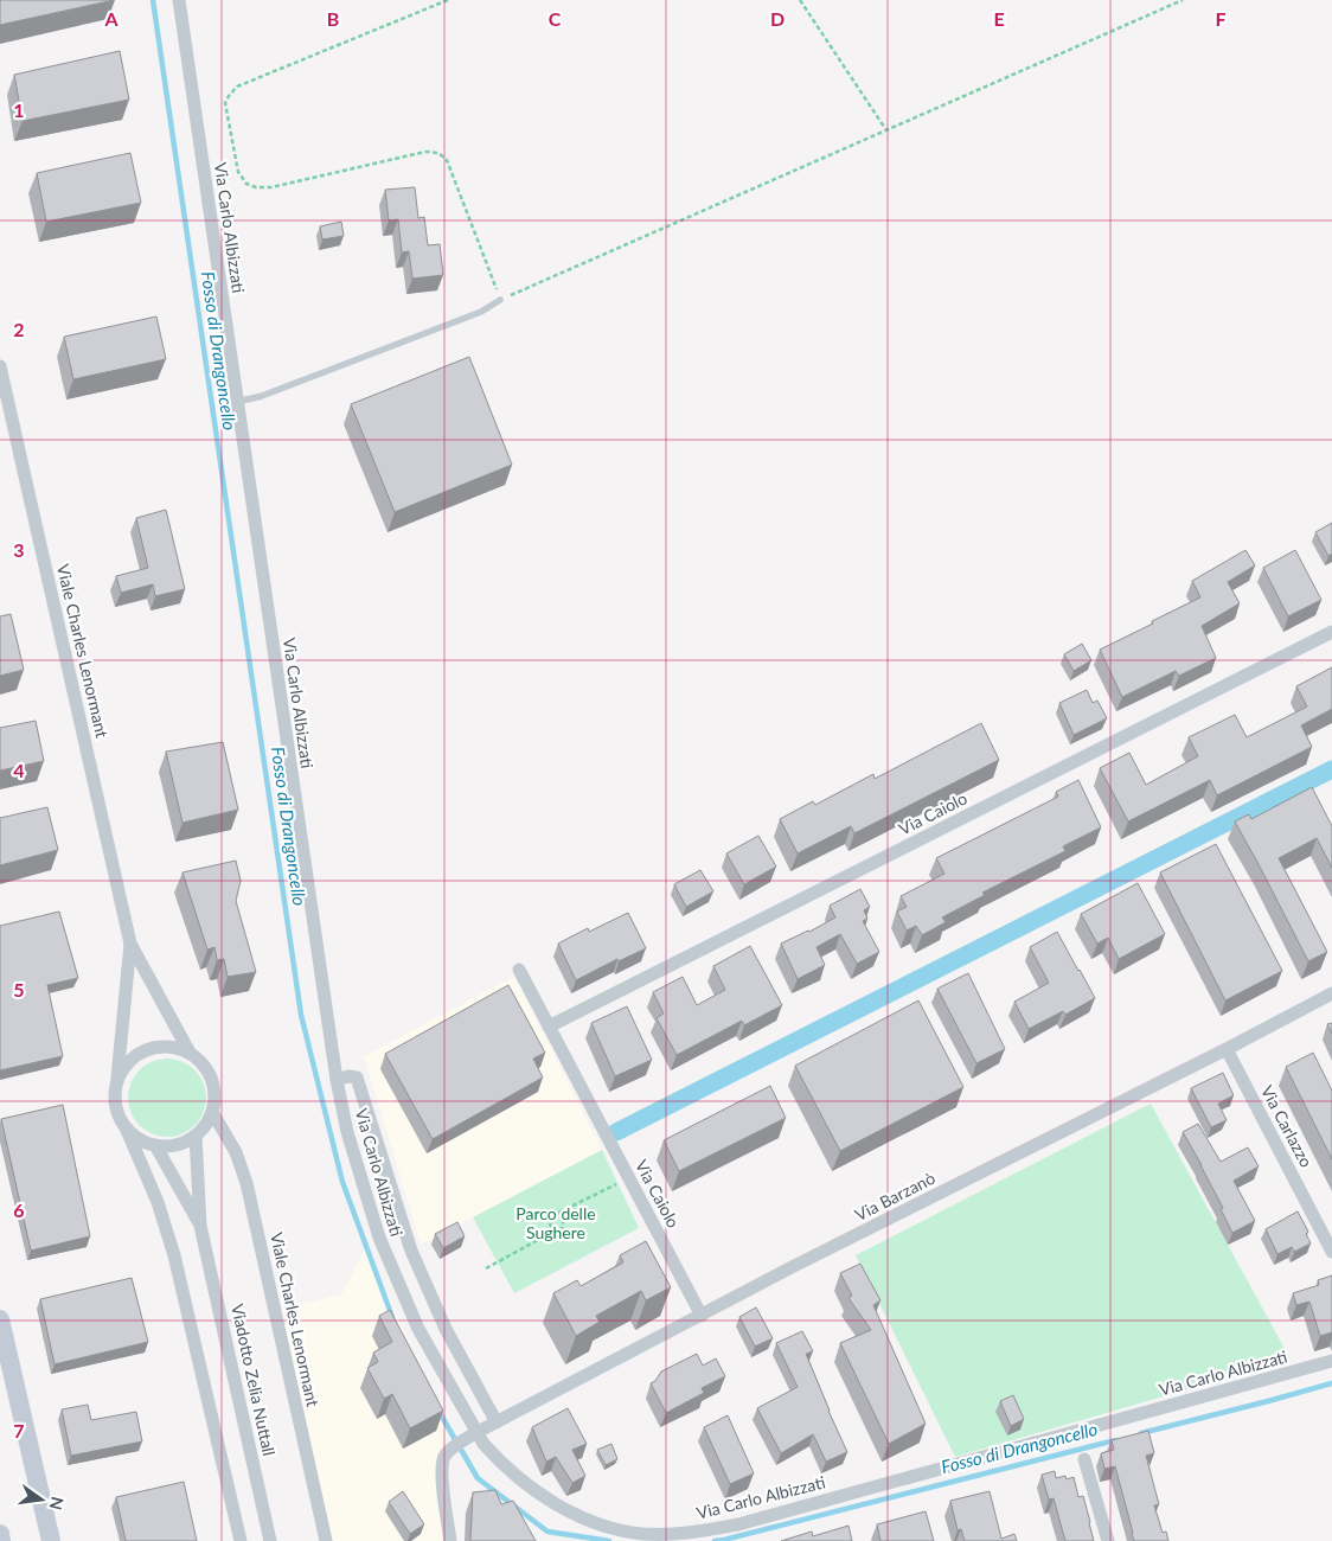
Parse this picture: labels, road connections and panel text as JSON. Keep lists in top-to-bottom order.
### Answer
{
  "streets": {
    "street": [
      "Via Carlo Albizzati",
      "Viale Charles Lenormant",
      "Via Caiolo",
      "Via Carlazzo",
      "Via Barzanò",
      "Viadotto Zelia Nuttall"
    ]
  },
  "crossings": [
    ["Via Carlo Albizzati", "Via Barzanò"],
    ["Viale Charles Lenormant", "Viadotto Zelia Nuttall"],
    ["Via Caiolo", "Via Barzanò"],
    ["Via Carlazzo", "Via Barzanò"]
  ],
  "water": ["Fosso di Drangoncello"],
  "parks": ["Parco delle Sughere"],
  "north": "right",
  "grid": {
    "columns": [
      "A",
      "B",
      "C",
      "D",
      "E",
      "F"
    ],
    "rows": [
      "1",
      "2",
      "3",
      "4",
      "5",
      "6",
      "7"
    ]
  }
}
